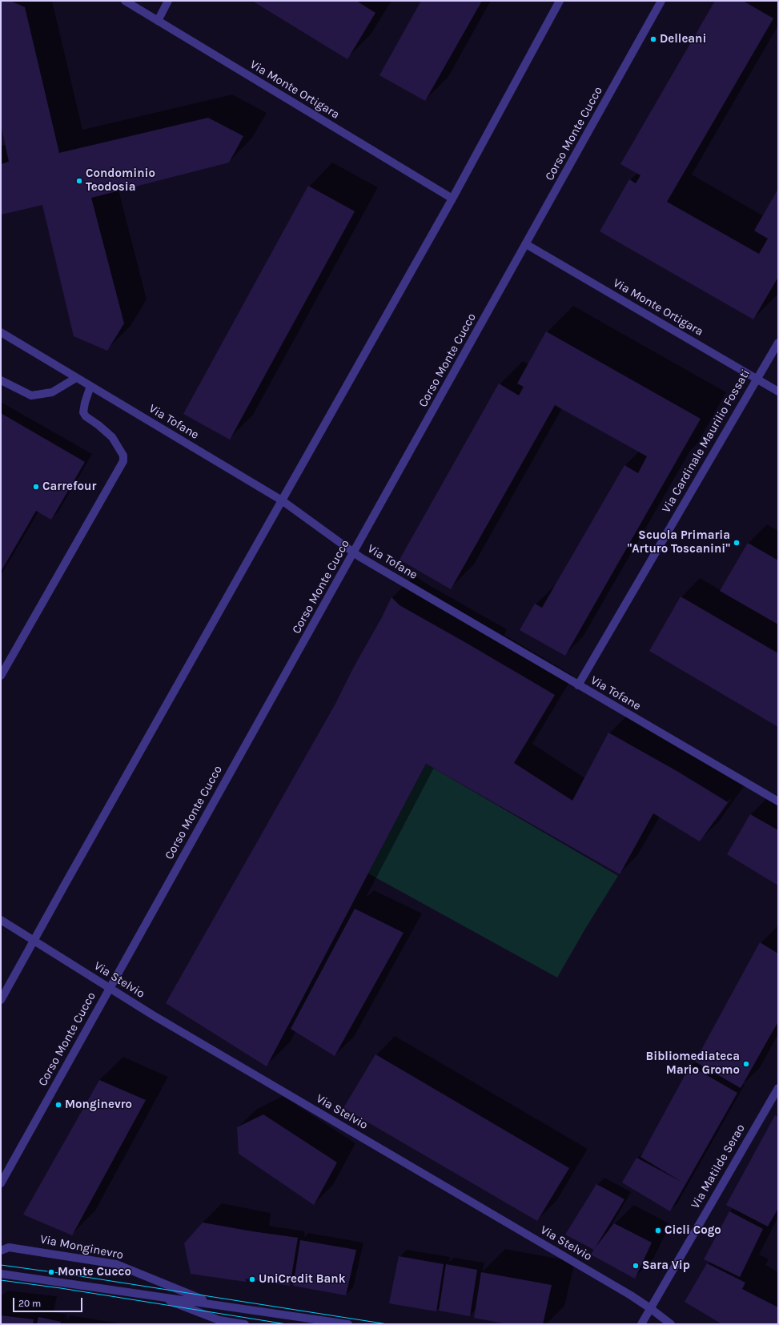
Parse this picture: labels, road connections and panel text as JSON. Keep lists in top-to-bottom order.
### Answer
{
  "streets": {
    "street": [
      "Via Monte Ortigara",
      "Corso Monte Cucco",
      "Via Tofane",
      "Via Cardinale Maurilio Fossati",
      "Via Stelvio",
      "Via Matilde Serao",
      "Via Monginevro"
    ]
  },
  "crossings": [
    ["Via Monte Ortigara", "Corso Monte Cucco"],
    ["Via Monte Ortigara", "Via Cardinale Maurilio Fossati"],
    ["Corso Monte Cucco", "Via Tofane"],
    ["Corso Monte Cucco", "Via Stelvio"],
    ["Via Tofane", "Via Cardinale Maurilio Fossati"],
    ["Via Stelvio", "Via Matilde Serao"]
  ],
  "places": [
    "Delleani",
    "Condominio Teodosia",
    "Carrefour",
    "Scuola Primaria \"Arturo Toscanini\"",
    "Bibliomediateca Mario Gromo",
    "Monginevro",
    "Cicli Cogo",
    "Sara Vip",
    "Monte Cucco",
    "UniCredit Bank"
  ],
  "scale_bar": "20 m"
}
